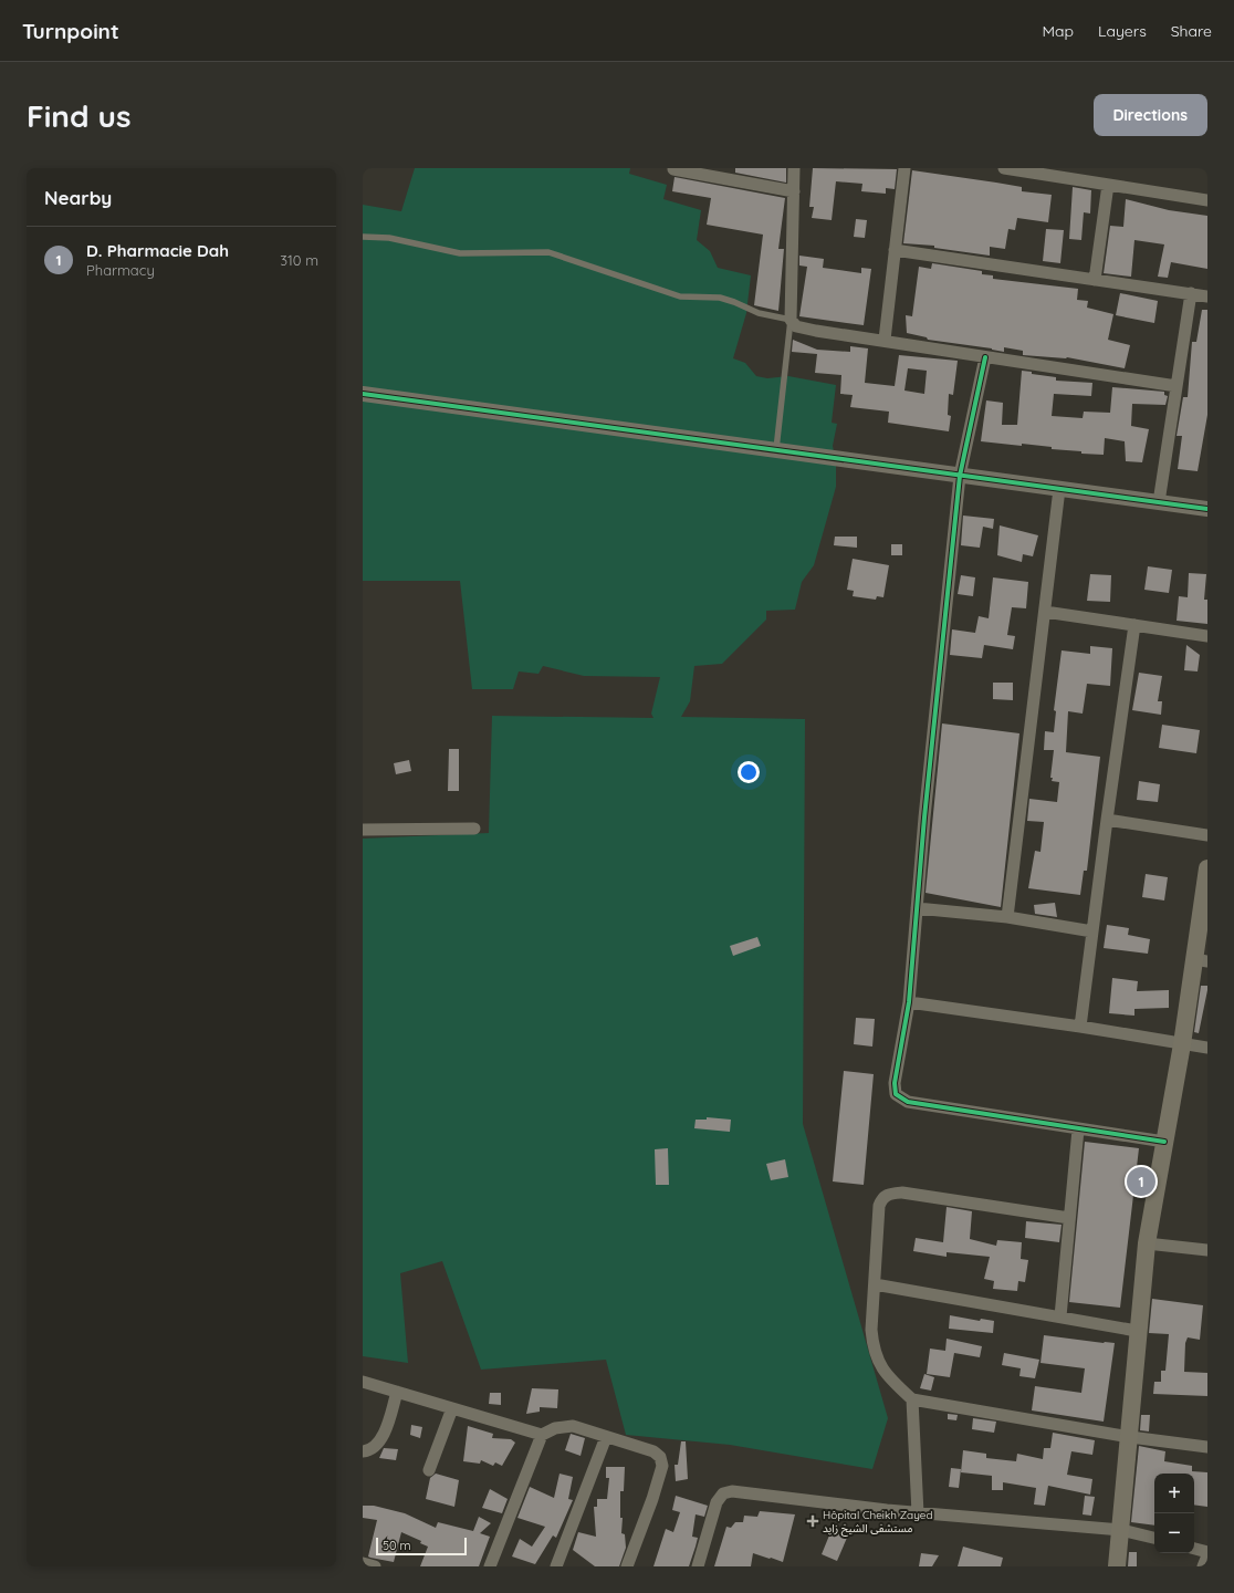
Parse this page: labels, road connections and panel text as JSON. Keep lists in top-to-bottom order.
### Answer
{
  "places": {
    "health": ["Hôpital Cheikh Zayed مستشفى الشيخ زايد"]
  },
  "scale_bar": "50 m",
  "page": {
    "header": "Turnpoint",
    "nav": ["Map", "Layers", "Share"],
    "buttons": "Directions",
    "title": "Find us",
    "heading": "Nearby",
    "list": [
      {
        "mark": "1",
        "name": "D. Pharmacie Dah",
        "note": "Pharmacy",
        "value": "310 m"
      }
    ],
    "pins": "1",
    "map_buttons": ["+", "−"],
    "scale": "50 m"
  }
}
